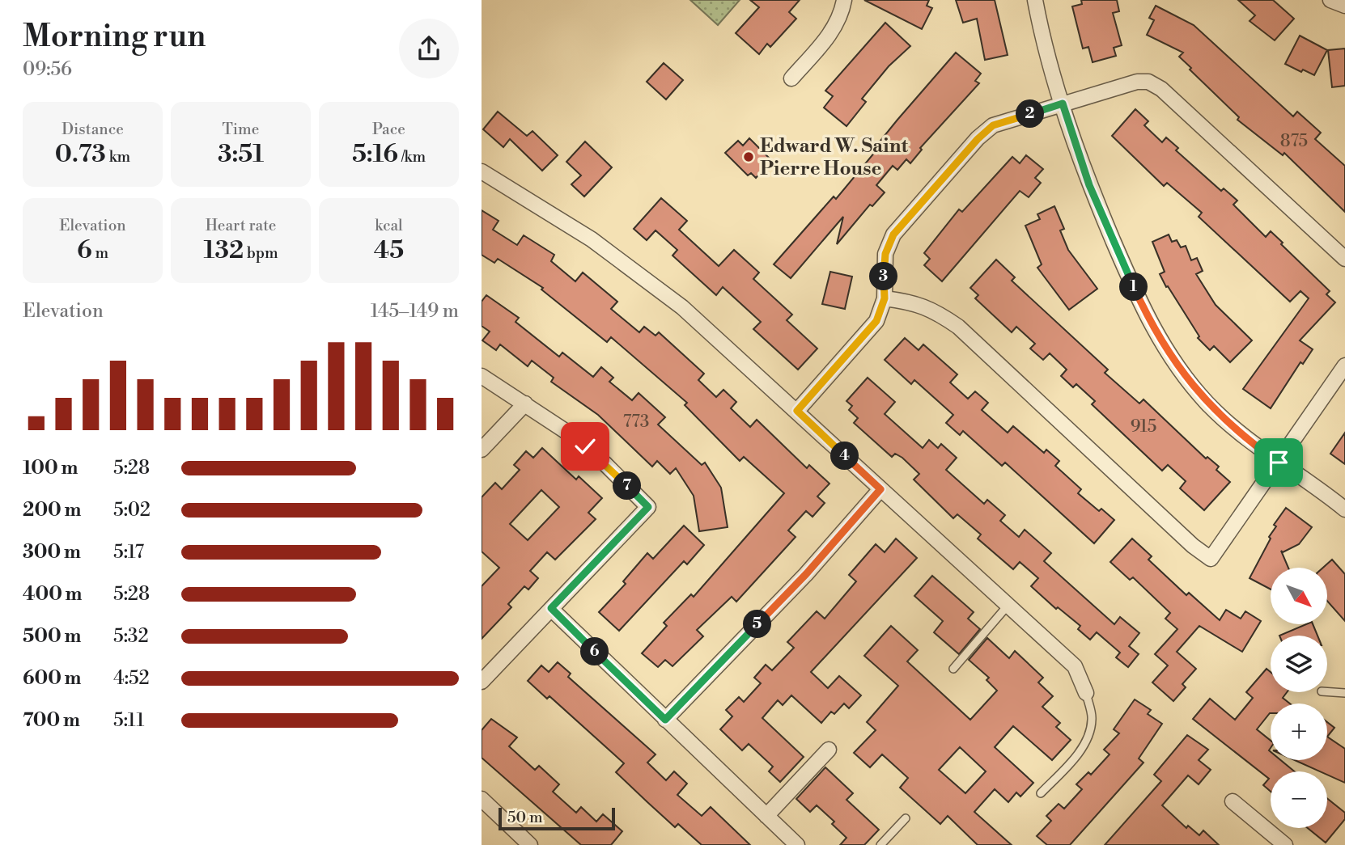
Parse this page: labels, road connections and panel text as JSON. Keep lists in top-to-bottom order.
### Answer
{
  "places": ["Edward W. Saint Pierre House"],
  "house_numbers": ["875", "773", "915"],
  "scale_bar": "50 m",
  "north": "bottom right",
  "page": {
    "heading": ["Morning run", "09:56"],
    "stats": [
      ["Distance", "0.73 km"],
      ["Time", "3:51"],
      ["Pace", "5:16 /km"],
      ["Elevation", "6 m"],
      ["Heart rate", "132 bpm"],
      ["kcal", "45"]
    ],
    "pins": [
      "2",
      "3",
      "1",
      "4",
      "7",
      "5",
      "6"
    ],
    "chart": ["Elevation", "145–149 m"],
    "list": [
      {
        "name": "100 m",
        "note": "5:28"
      },
      {
        "name": "200 m",
        "note": "5:02"
      },
      {
        "name": "300 m",
        "note": "5:17"
      },
      {
        "name": "400 m",
        "note": "5:28"
      },
      {
        "name": "500 m",
        "note": "5:32"
      },
      {
        "name": "600 m",
        "note": "4:52"
      },
      {
        "name": "700 m",
        "note": "5:11"
      }
    ],
    "map_buttons": ["+", "−"],
    "scale": "50 m"
  }
}
